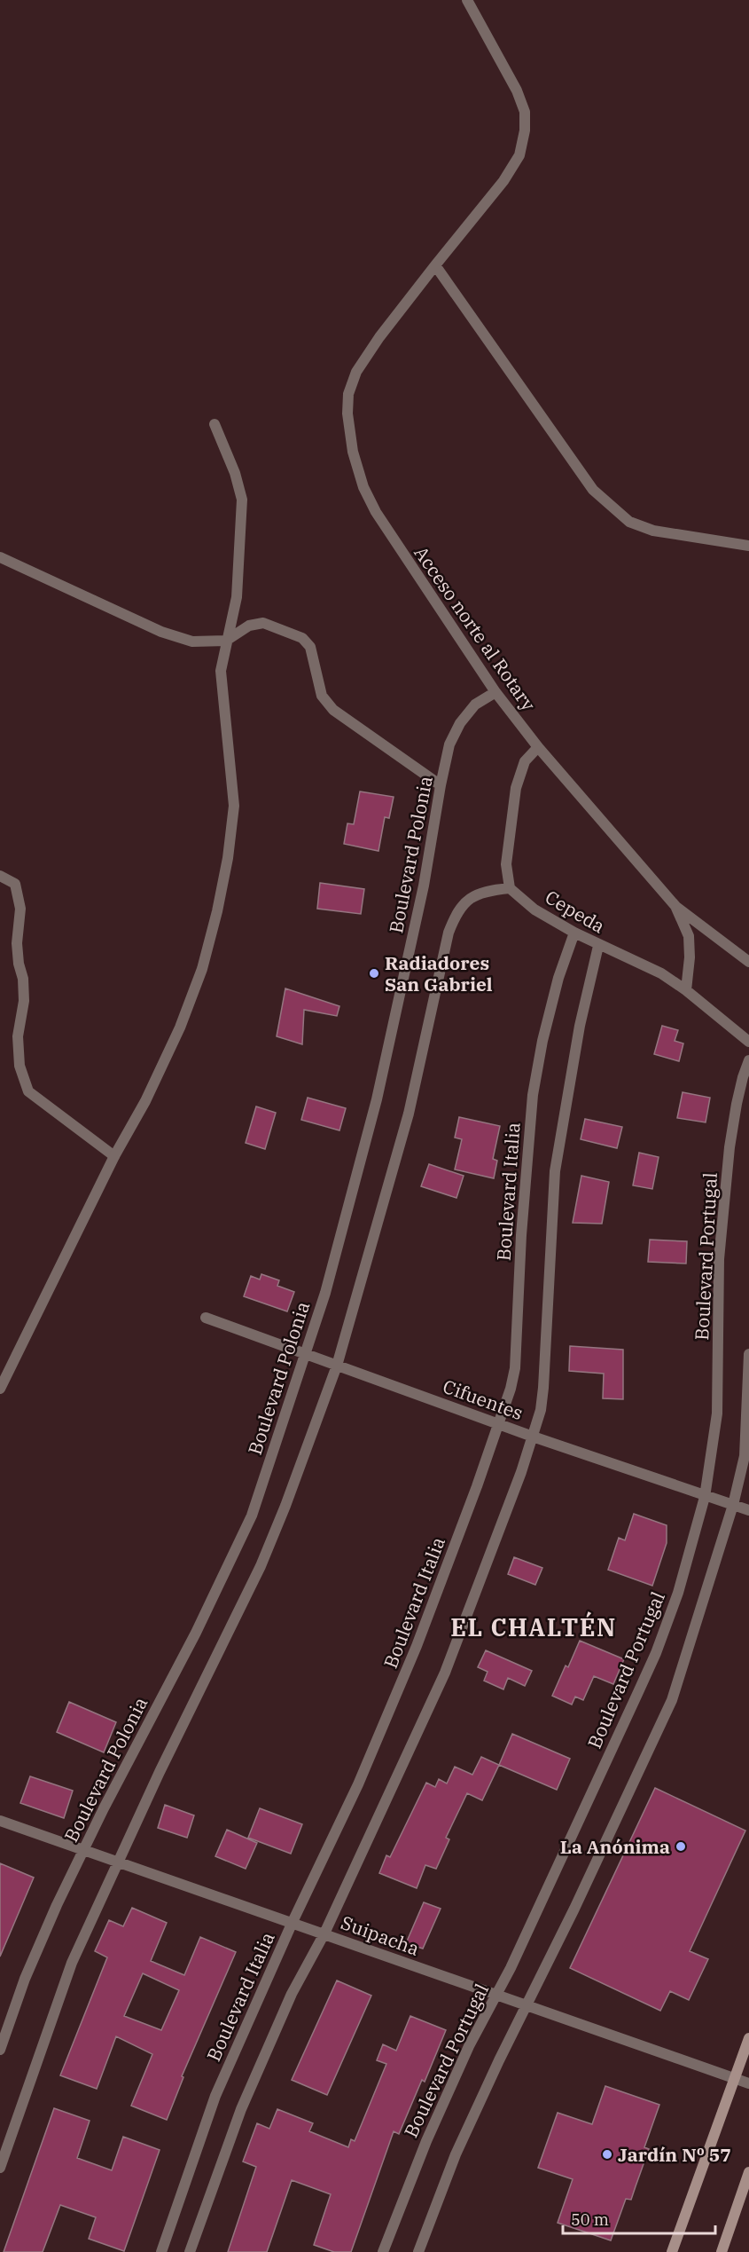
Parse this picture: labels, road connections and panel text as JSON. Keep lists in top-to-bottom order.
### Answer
{
  "streets": {
    "street": [
      "Acceso norte al Rotary",
      "Boulevard Polonia",
      "Cepeda",
      "Boulevard Italia",
      "Boulevard Portugal",
      "Cifuentes",
      "Suipacha"
    ]
  },
  "crossings": [
    ["Acceso norte al Rotary", "Boulevard Polonia"],
    ["Acceso norte al Rotary", "Cepeda"],
    ["Boulevard Polonia", "Cifuentes"],
    ["Boulevard Polonia", "Suipacha"],
    ["Cepeda", "Boulevard Italia"],
    ["Boulevard Italia", "Cifuentes"],
    ["Boulevard Italia", "Suipacha"],
    ["Boulevard Portugal", "Cifuentes"],
    ["Boulevard Portugal", "Suipacha"]
  ],
  "districts": ["EL CHALTÉN"],
  "places": ["Radiadores San Gabriel", "La Anónima", "Jardín Nº 57"],
  "scale_bar": "50 m"
}
